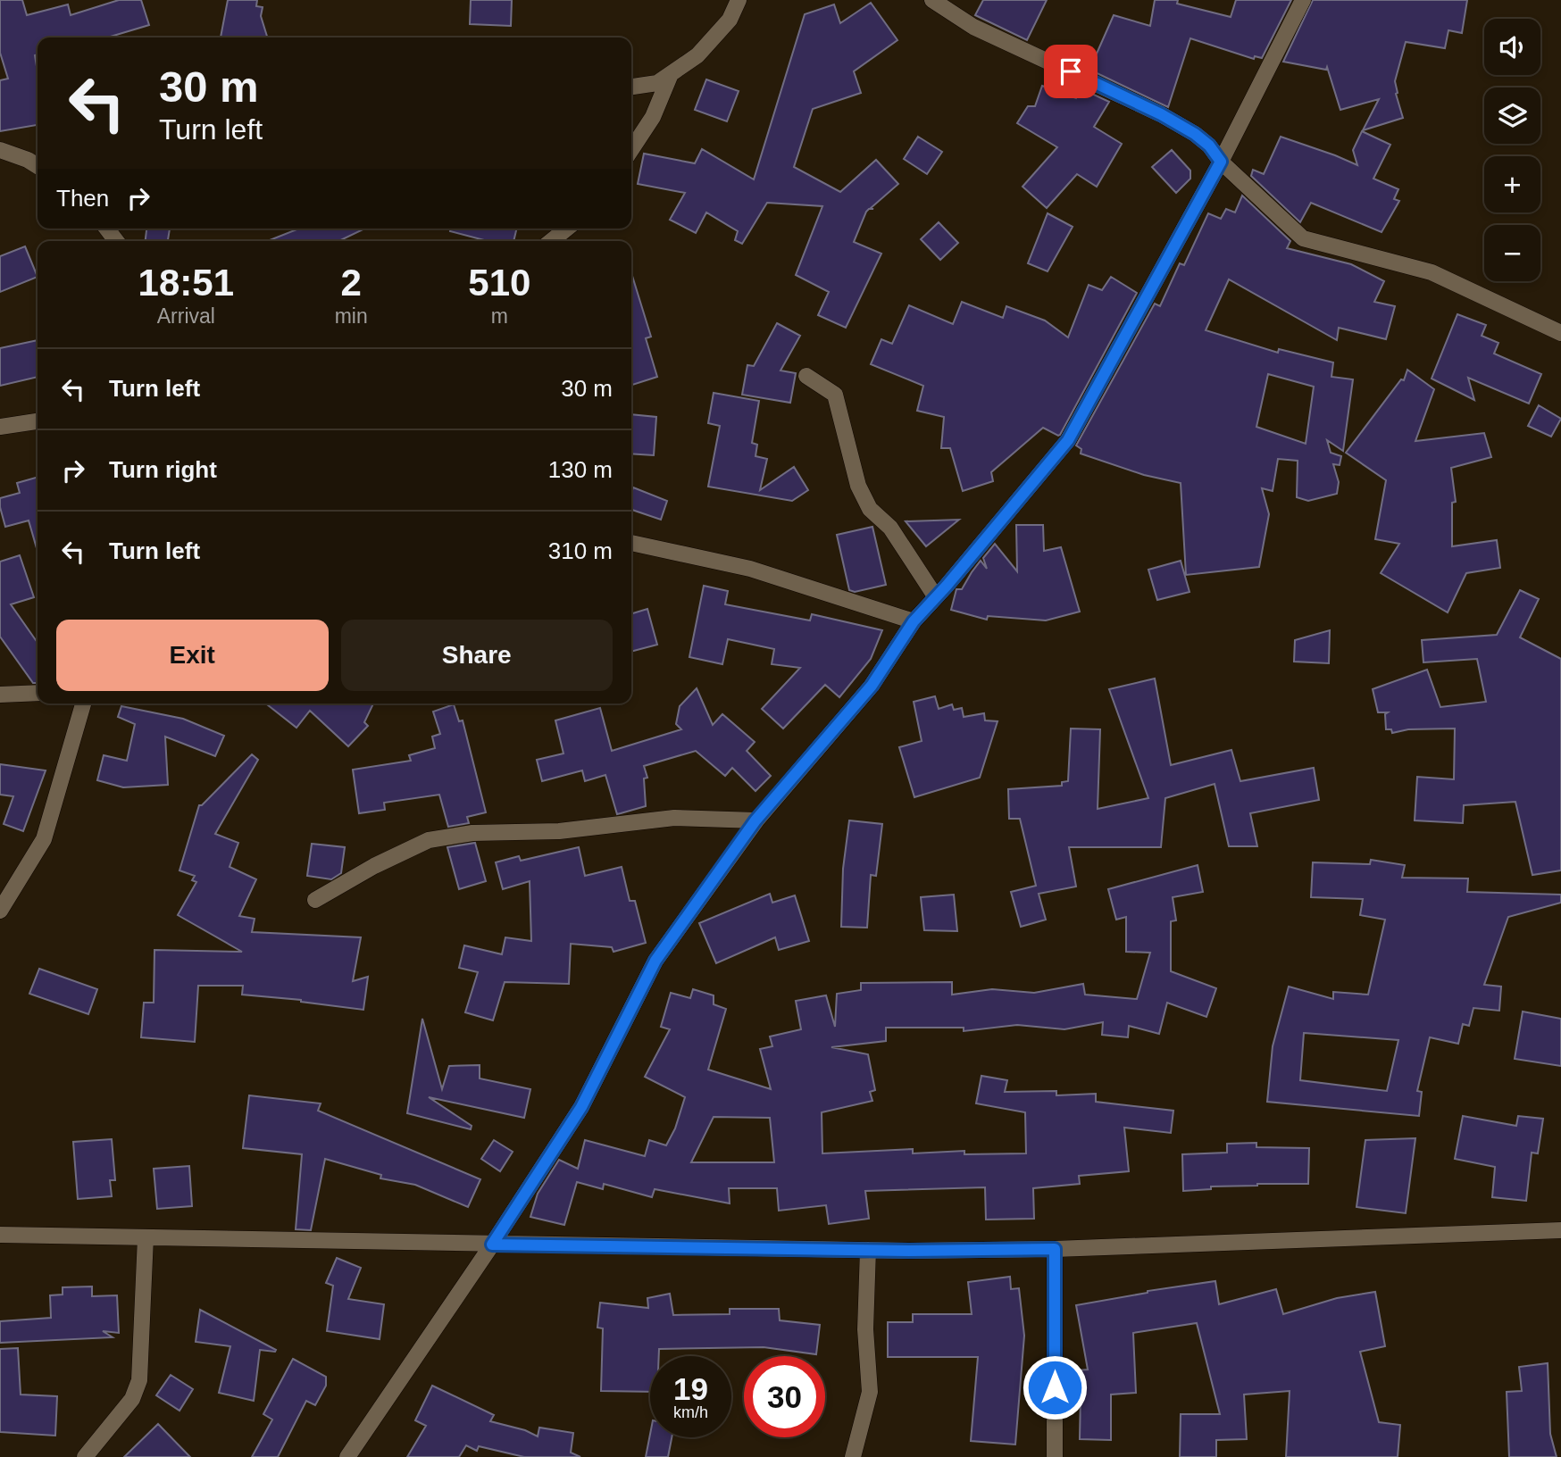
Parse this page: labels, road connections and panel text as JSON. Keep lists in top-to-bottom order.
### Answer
{
  "page": {
    "map_buttons": ["+", "−"],
    "turn": ["30 m", "Turn left"],
    "then": "Then",
    "eta": [
      "18:51",
      "Arrival",
      "2",
      "min",
      "510",
      "m"
    ],
    "list": [
      {
        "name": "Turn left",
        "value": "30 m"
      },
      {
        "name": "Turn right",
        "value": "130 m"
      },
      {
        "name": "Turn left",
        "value": "310 m"
      }
    ],
    "buttons": ["Exit", "Share"],
    "speed": "19 km/h",
    "limit": "30"
  }
}
